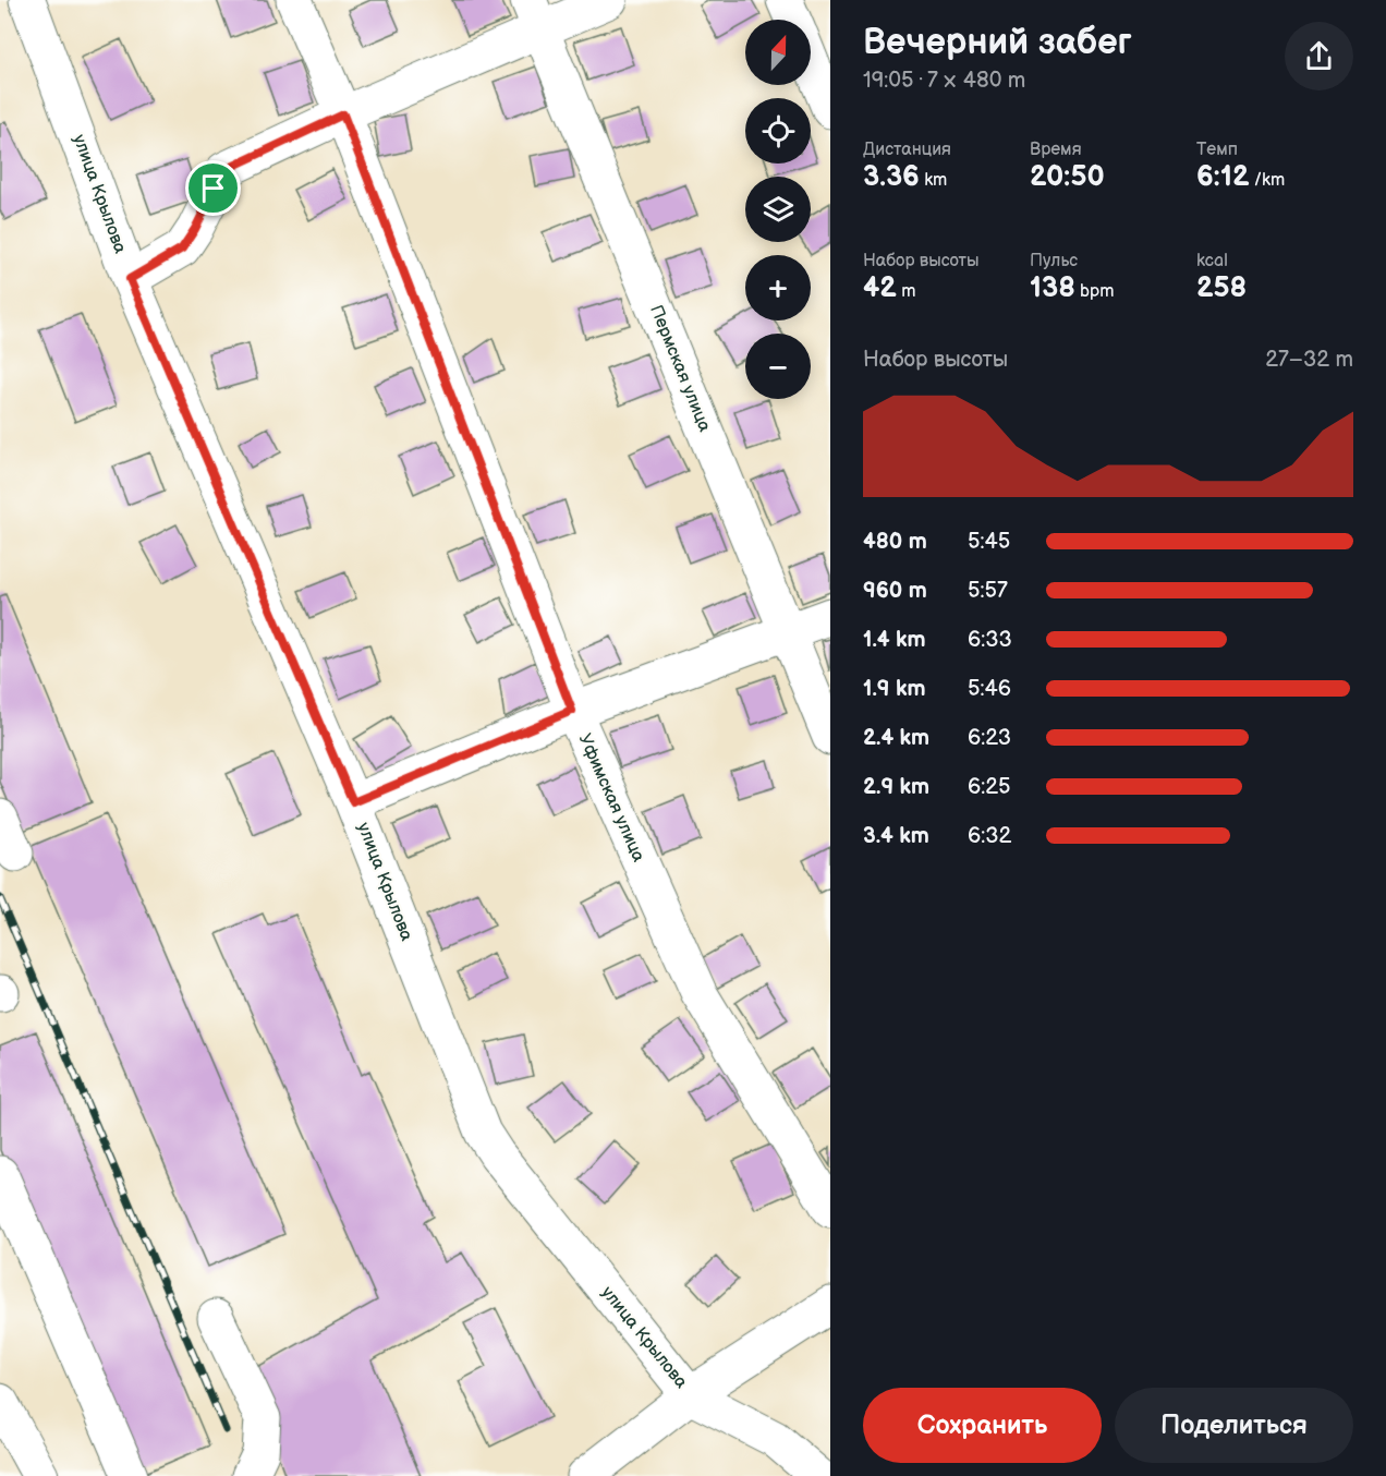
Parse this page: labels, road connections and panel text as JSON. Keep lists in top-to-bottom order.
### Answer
{
  "streets": {
    "street": ["улица Крылова", "Пермская улица", "Уфимская улица"]
  },
  "north": "top",
  "page": {
    "heading": ["Вечерний забег", "19:05 · 7 × 480 m"],
    "map_buttons": ["+", "−"],
    "stats": [
      ["Дистанция", "3.36 km"],
      ["Время", "20:50"],
      ["Темп", "6:12 /km"],
      ["Набор высоты", "42 m"],
      ["Пульс", "138 bpm"],
      ["kcal", "258"]
    ],
    "chart": ["Набор высоты", "27–32 m"],
    "list": [
      {
        "name": "480 m",
        "note": "5:45"
      },
      {
        "name": "960 m",
        "note": "5:57"
      },
      {
        "name": "1.4 km",
        "note": "6:33"
      },
      {
        "name": "1.9 km",
        "note": "5:46"
      },
      {
        "name": "2.4 km",
        "note": "6:23"
      },
      {
        "name": "2.9 km",
        "note": "6:25"
      },
      {
        "name": "3.4 km",
        "note": "6:32"
      }
    ],
    "buttons": ["Сохранить", "Поделиться"]
  }
}
